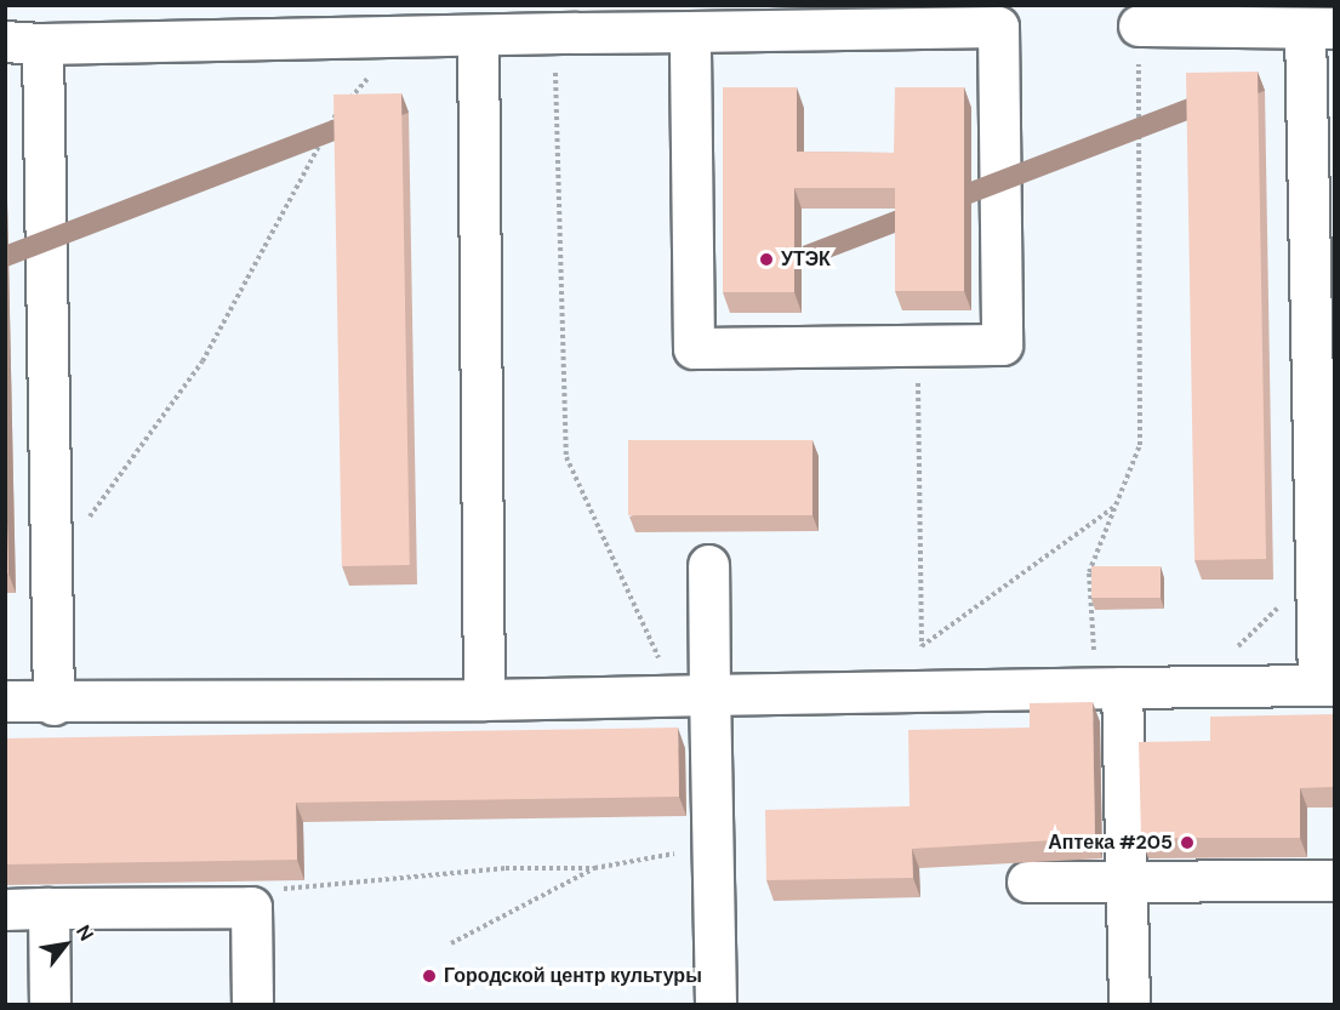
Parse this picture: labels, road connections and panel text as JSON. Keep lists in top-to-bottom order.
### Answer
{
  "places": ["УТЭК", "Аптека #205", "Городской центр культуры"],
  "north": "top right"
}
